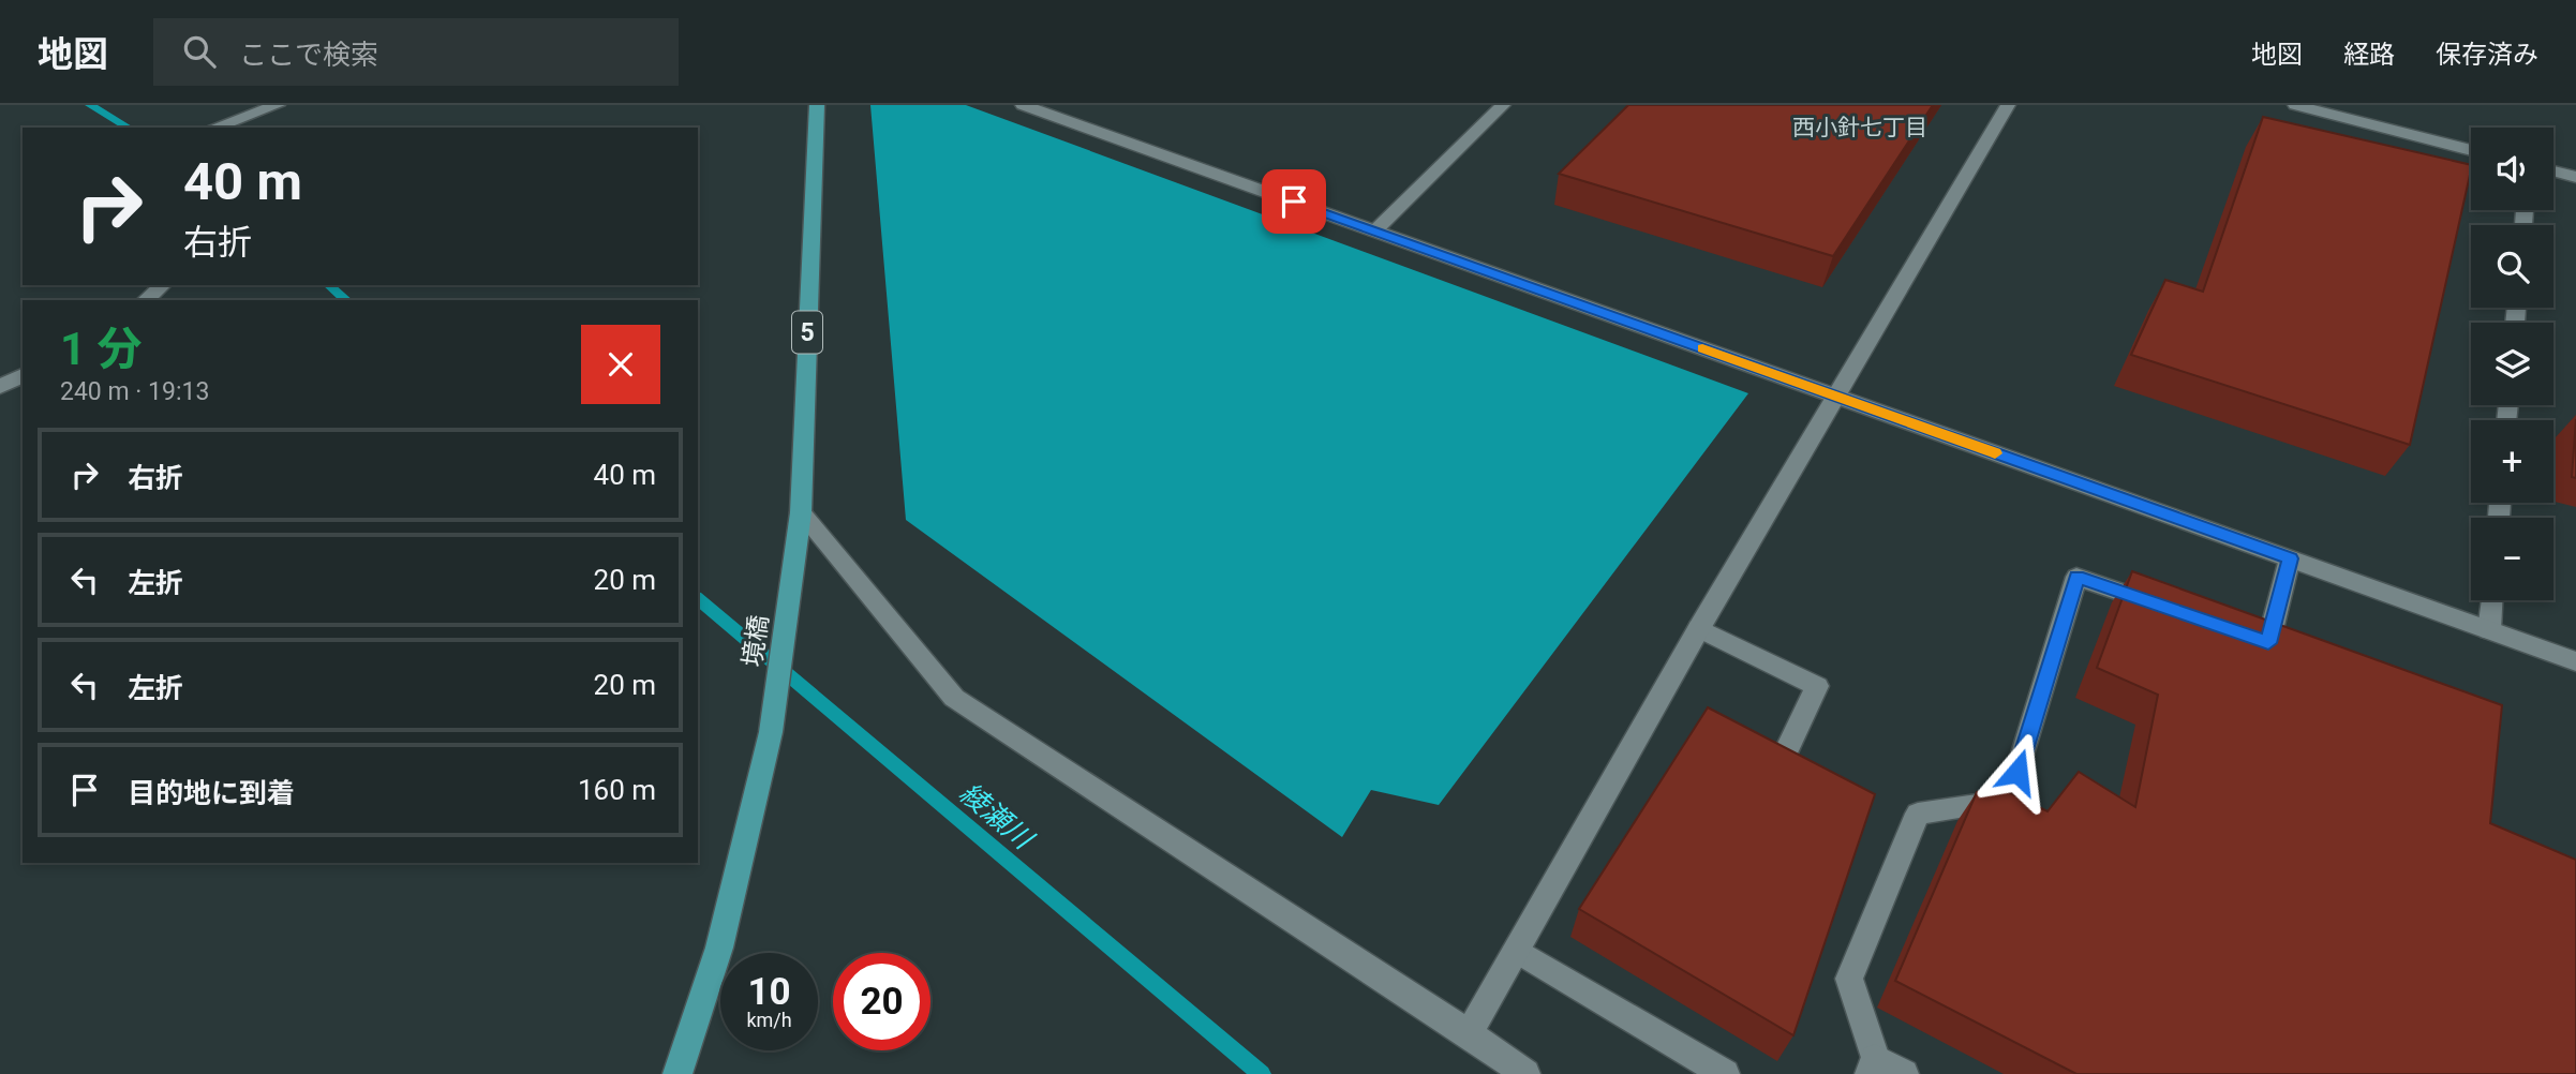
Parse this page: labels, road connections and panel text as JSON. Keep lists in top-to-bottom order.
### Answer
{
  "streets": {
    "main road": ["5", "境橋"]
  },
  "crossings": [
    ["5", "境橋"]
  ],
  "districts": ["西小針七丁目"],
  "water": ["綾瀬川"],
  "page": {
    "header": "地図",
    "search": "ここで検索",
    "nav": ["地図", "経路", "保存済み"],
    "map_buttons": ["+", "−"],
    "turn": ["40 m", "右折"],
    "heading": ["1 分", "240 m · 19:13"],
    "list": [
      {
        "name": "右折",
        "value": "40 m"
      },
      {
        "name": "左折",
        "value": "20 m"
      },
      {
        "name": "左折",
        "value": "20 m"
      },
      {
        "name": "目的地に到着",
        "value": "160 m"
      }
    ],
    "speed": "10 km/h",
    "limit": "20"
  }
}
